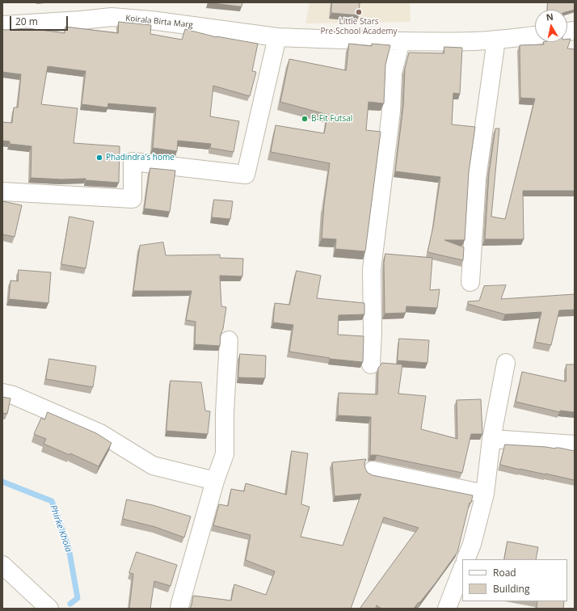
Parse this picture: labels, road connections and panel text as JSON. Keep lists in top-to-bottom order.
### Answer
{
  "streets": {
    "street": ["Koirala Birta Marg"]
  },
  "water": ["Phirke Khola"],
  "places": ["Little Stars Pre-School Academy", "B-Fit Futsal", "Phadindra's home"],
  "legend": ["Road", "Building"],
  "scale_bar": "20 m",
  "north": "top"
}
